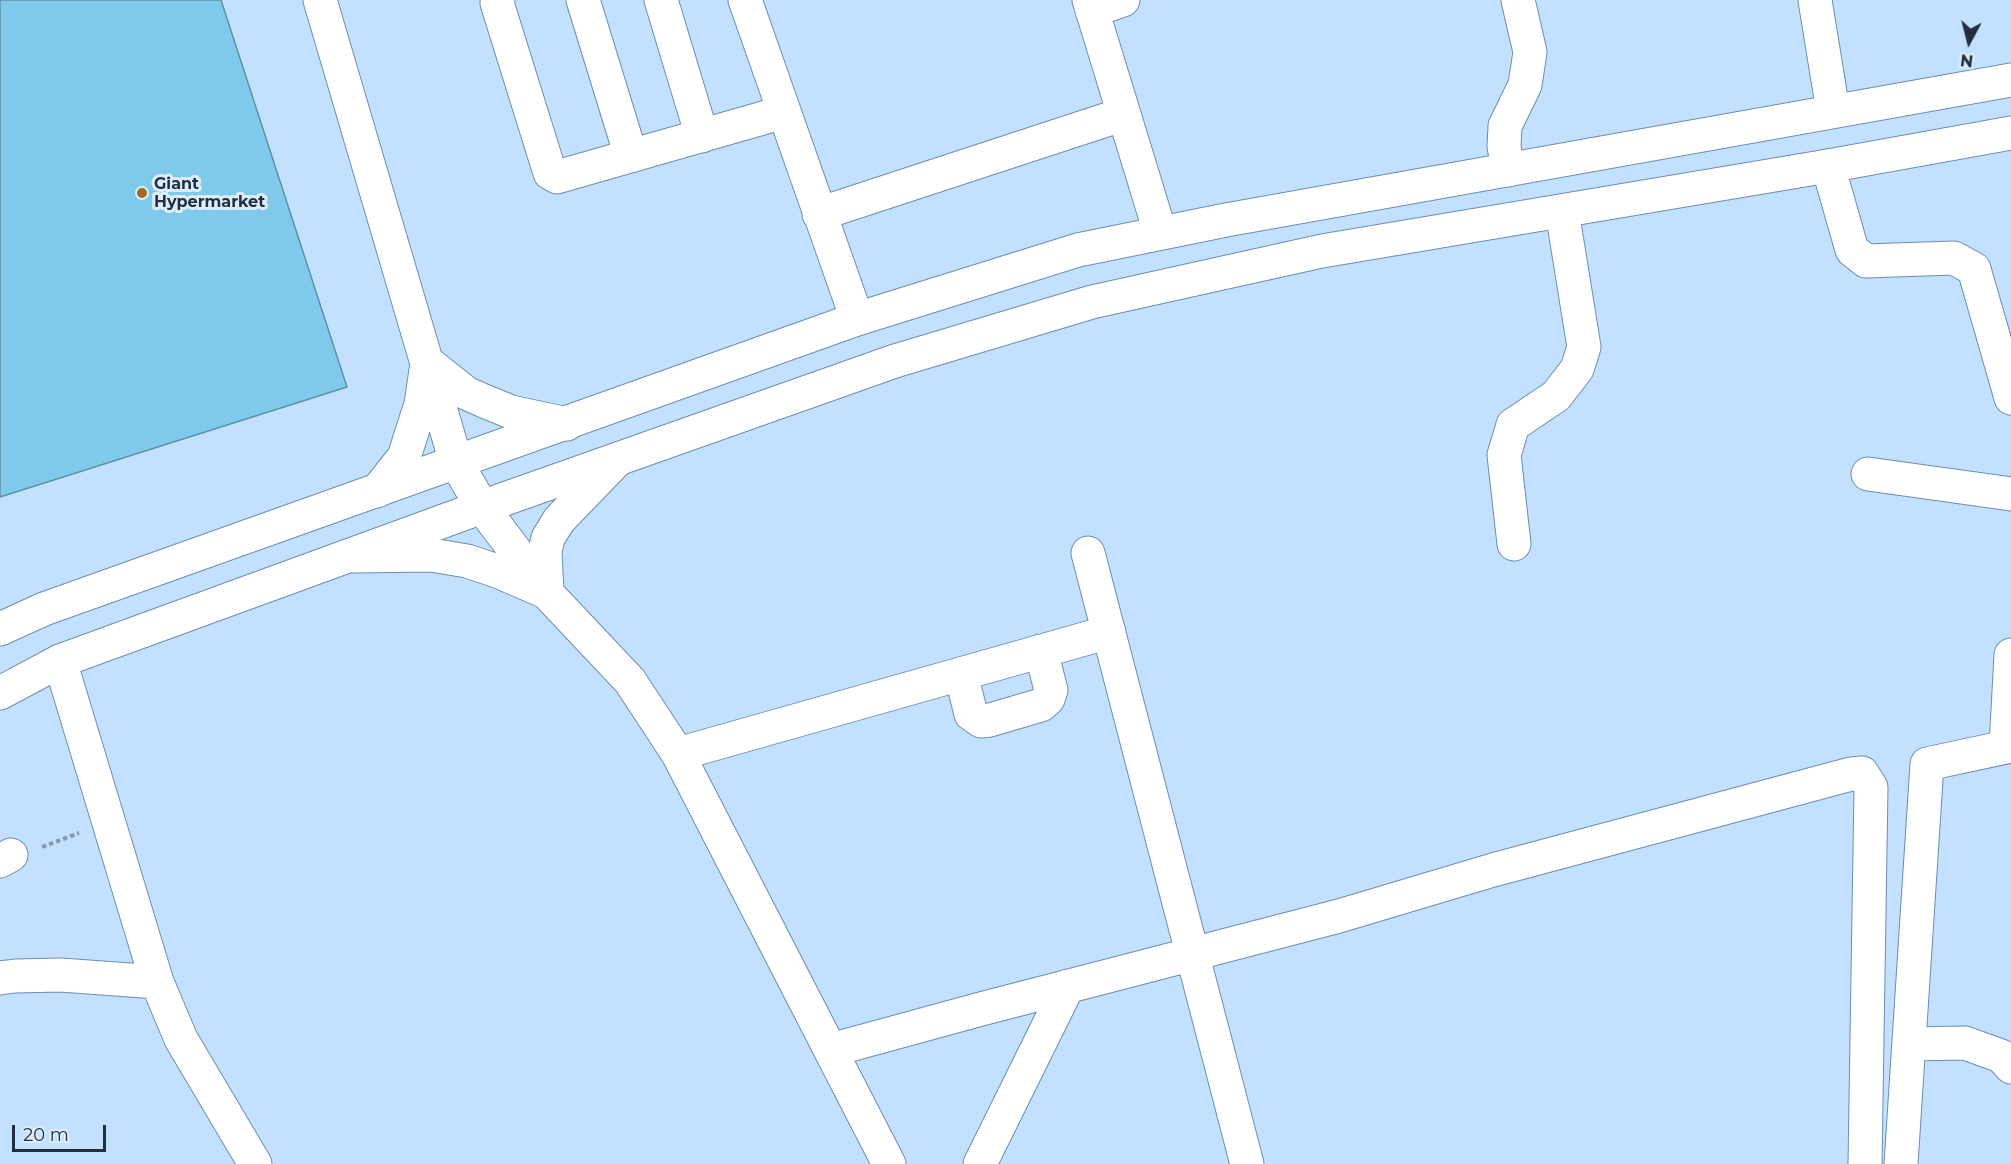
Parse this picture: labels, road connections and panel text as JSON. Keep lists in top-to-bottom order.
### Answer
{
  "places": ["Giant Hypermarket"],
  "scale_bar": "20 m",
  "north": "bottom"
}
